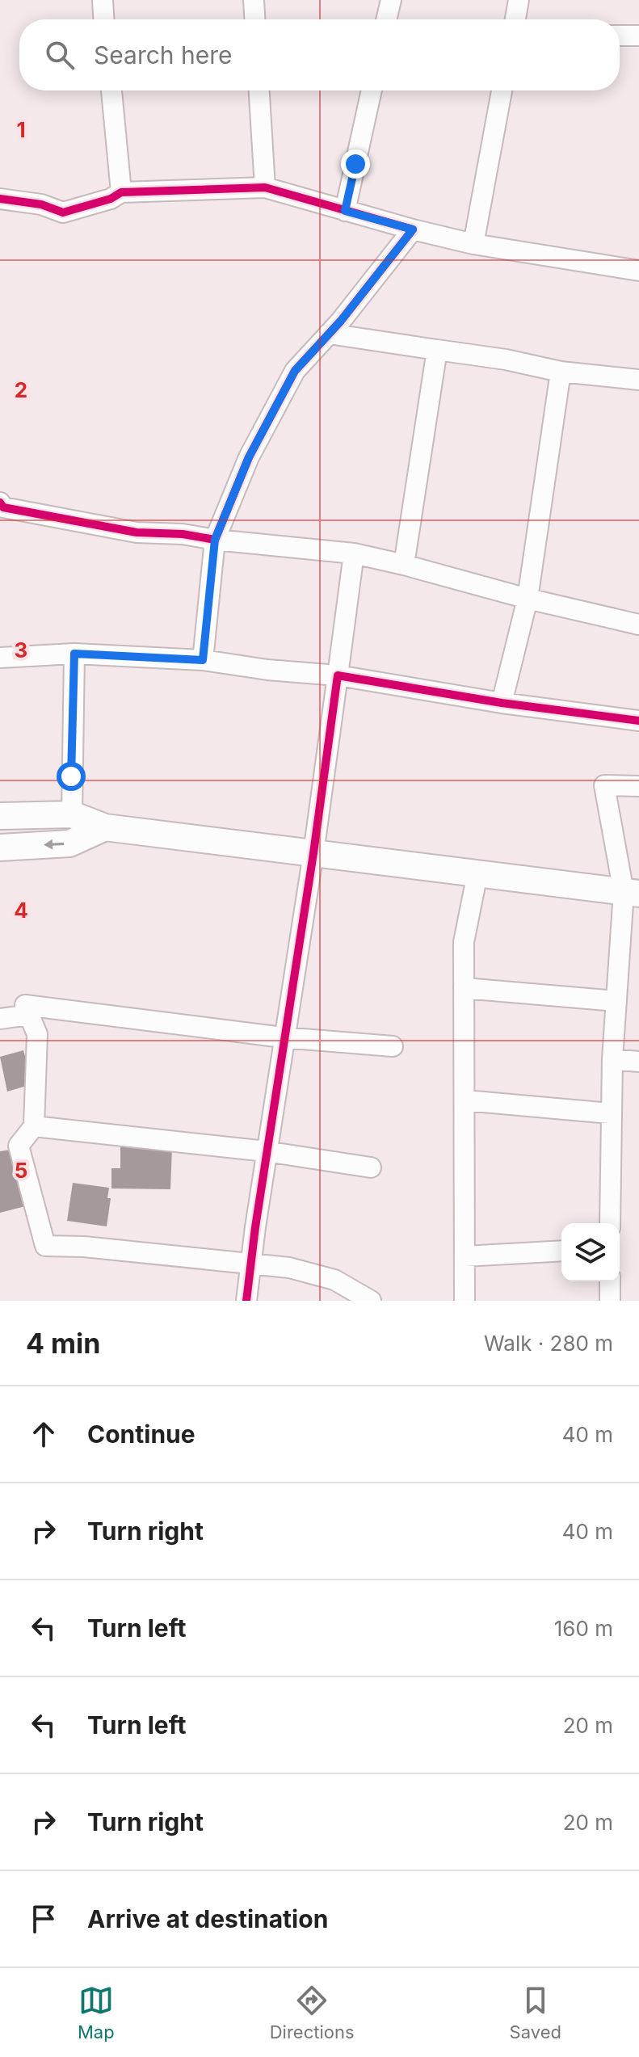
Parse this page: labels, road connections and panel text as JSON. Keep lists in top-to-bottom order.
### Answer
{
  "page": {
    "search": "Search here",
    "heading": ["4 min", "Walk · 280 m"],
    "list": [
      ["Continue", "40 m"],
      ["Turn right", "40 m"],
      ["Turn left", "160 m"],
      ["Turn left", "20 m"],
      ["Turn right", "20 m"],
      "Arrive at destination"
    ],
    "nav": ["Map", "Directions", "Saved"]
  },
  "grid": {
    "rows": [
      "1",
      "2",
      "3",
      "4",
      "5"
    ]
  }
}
